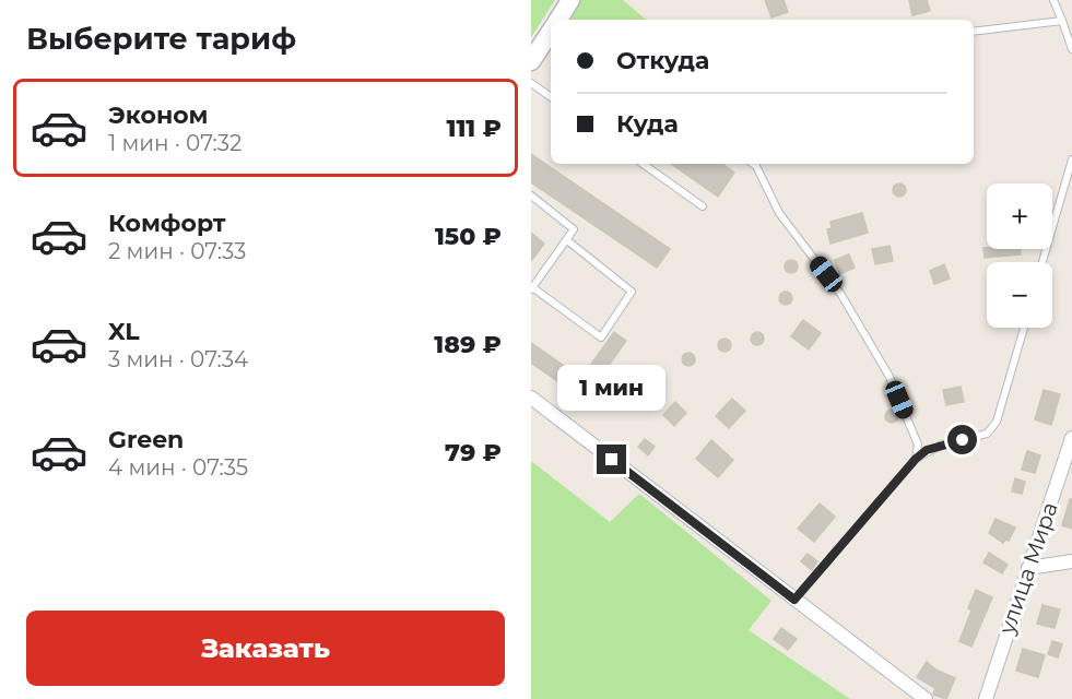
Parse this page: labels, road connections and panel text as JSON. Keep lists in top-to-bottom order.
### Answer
{
  "streets": {
    "street": ["улица Мира"]
  },
  "page": {
    "heading": "Выберите тариф",
    "banner": ["Откуда", "Куда"],
    "list": [
      {
        "name": "Эконом",
        "note": "1 мин · 07:32",
        "value": "111 ₽"
      },
      {
        "name": "Комфорт",
        "note": "2 мин · 07:33",
        "value": "150 ₽"
      },
      {
        "name": "XL",
        "note": "3 мин · 07:34",
        "value": "189 ₽"
      },
      {
        "name": "Green",
        "note": "4 мин · 07:35",
        "value": "79 ₽"
      }
    ],
    "map_buttons": ["+", "−"],
    "bubble": "1 мин",
    "buttons": "Заказать"
  }
}
